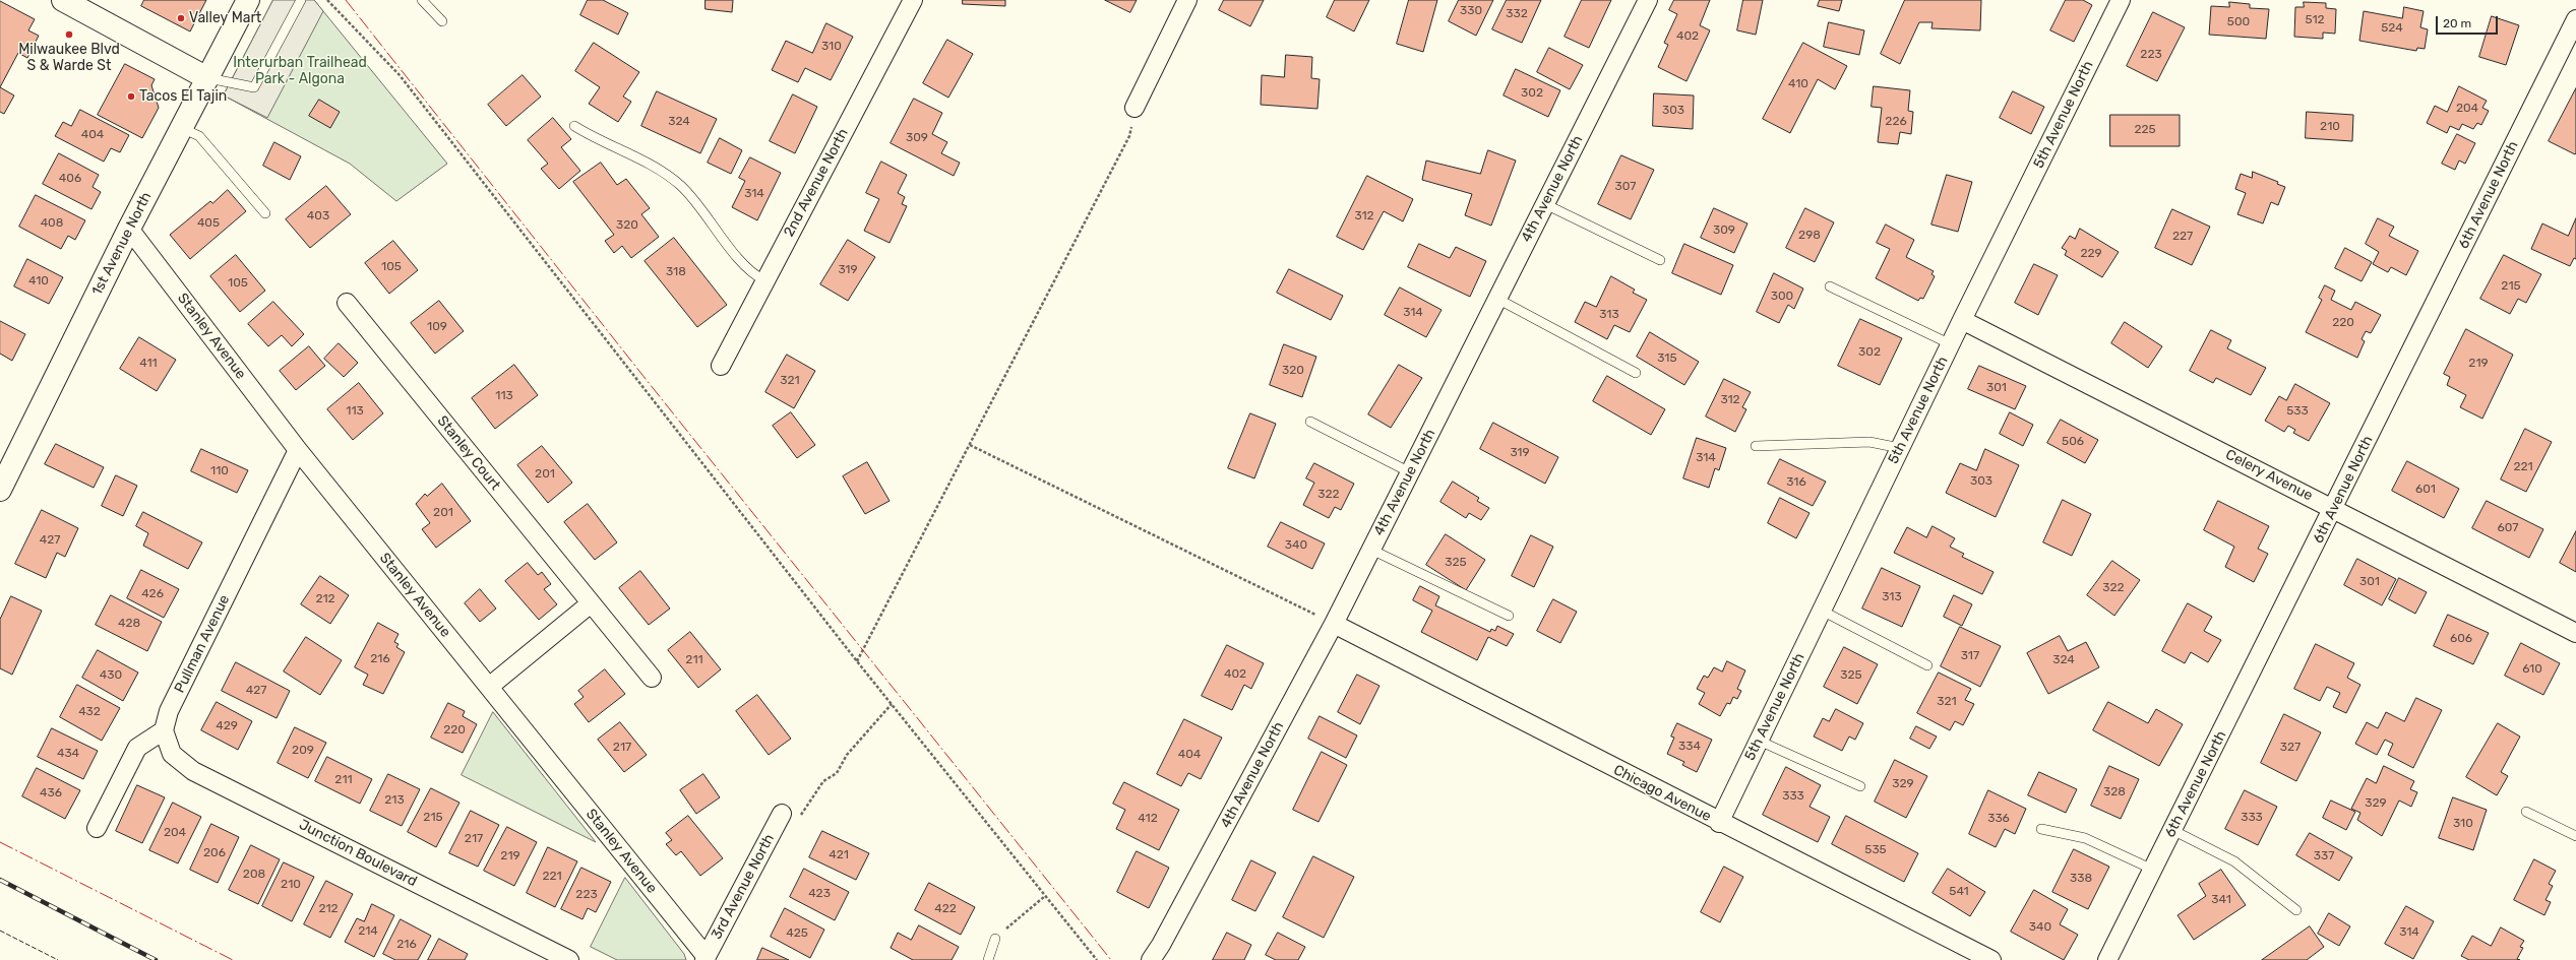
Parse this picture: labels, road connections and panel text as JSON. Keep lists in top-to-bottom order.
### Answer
{
  "streets": {
    "street": [
      "5th Avenue North",
      "2nd Avenue North",
      "4th Avenue North",
      "6th Avenue North",
      "1st Avenue North",
      "Stanley Avenue",
      "Stanley Court",
      "Celery Avenue",
      "Pullman Avenue",
      "Chicago Avenue",
      "Junction Boulevard",
      "3rd Avenue North"
    ]
  },
  "crossings": [
    ["5th Avenue North", "Celery Avenue"],
    ["5th Avenue North", "Chicago Avenue"],
    ["4th Avenue North", "Chicago Avenue"],
    ["6th Avenue North", "Celery Avenue"],
    ["1st Avenue North", "Stanley Avenue"],
    ["Stanley Avenue", "Pullman Avenue"],
    ["Stanley Avenue", "3rd Avenue North"],
    ["Pullman Avenue", "Junction Boulevard"]
  ],
  "parks": ["Interurban Trailhead Park - Algona"],
  "places": ["Valley Mart", "Milwaukee Blvd S & Warde St", "Tacos El Tajin"],
  "house_numbers": [
    "330",
    "332",
    "512",
    "500",
    "524",
    "402",
    "310",
    "223",
    "410",
    "302",
    "204",
    "303",
    "324",
    "226",
    "210",
    "225",
    "404",
    "309",
    "406",
    "307",
    "314",
    "403",
    "312",
    "408",
    "405",
    "320",
    "309",
    "298",
    "227",
    "229",
    "105",
    "319",
    "318",
    "410",
    "105",
    "215",
    "300",
    "314",
    "313",
    "220",
    "109",
    "302",
    "315",
    "411",
    "219",
    "320",
    "321",
    "301",
    "113",
    "312",
    "113",
    "533",
    "506",
    "319",
    "314",
    "221",
    "110",
    "201",
    "303",
    "316",
    "601",
    "322",
    "201",
    "607",
    "427",
    "340",
    "325",
    "301",
    "322",
    "426",
    "313",
    "212",
    "428",
    "606",
    "317",
    "216",
    "211",
    "324",
    "610",
    "402",
    "430",
    "325",
    "427",
    "321",
    "432",
    "429",
    "220",
    "334",
    "217",
    "327",
    "209",
    "434",
    "404",
    "211",
    "329",
    "328",
    "436",
    "333",
    "213",
    "329",
    "215",
    "333",
    "412",
    "336",
    "310",
    "204",
    "217",
    "535",
    "206",
    "421",
    "219",
    "337",
    "208",
    "221",
    "338",
    "210",
    "541",
    "423",
    "223",
    "341",
    "212",
    "422",
    "340",
    "214",
    "314",
    "425",
    "216"
  ],
  "scale_bar": "20 m"
}
